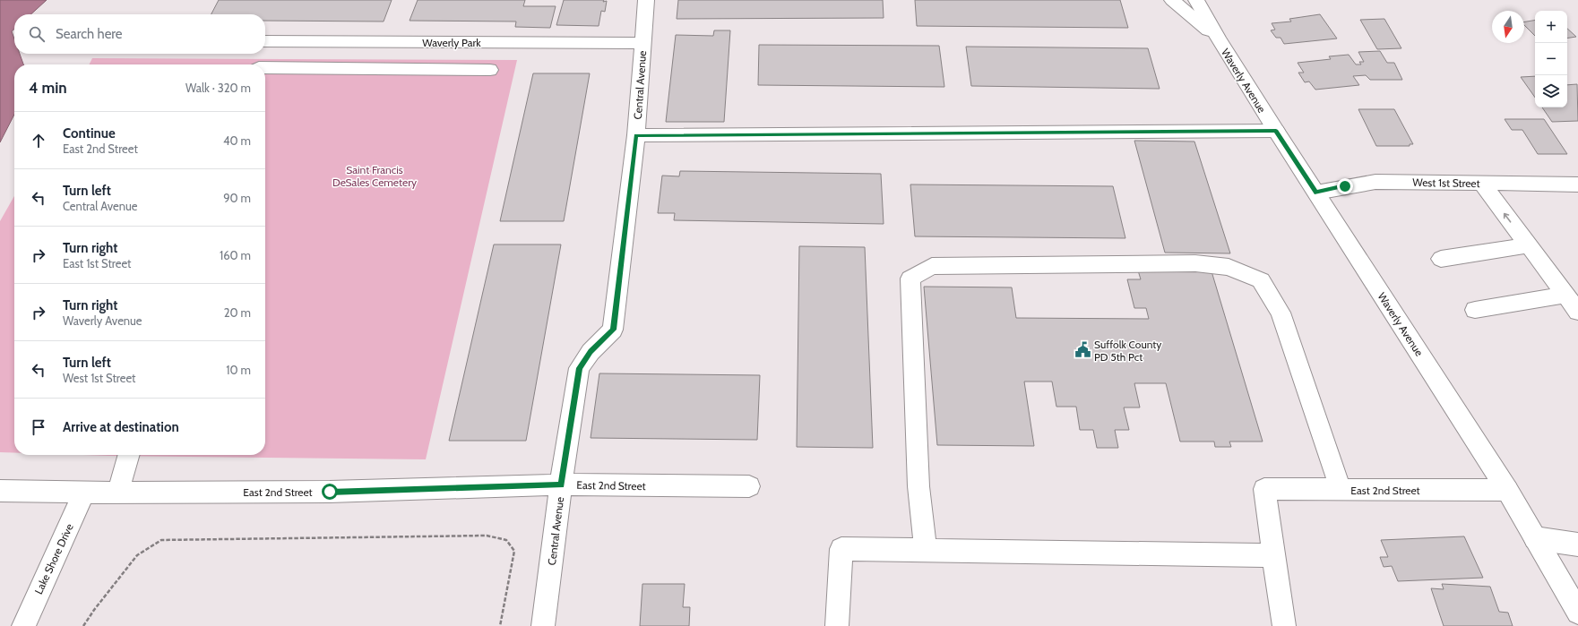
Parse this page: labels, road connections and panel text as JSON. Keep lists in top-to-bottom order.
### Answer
{
  "streets": {
    "street": [
      "Waverly Park",
      "Waverly Avenue",
      "Central Avenue",
      "West 1st Street",
      "East 2nd Street",
      "Lake Shore Drive"
    ]
  },
  "crossings": [
    ["Waverly Park", "Central Avenue"],
    ["Waverly Avenue", "West 1st Street"],
    ["Waverly Avenue", "East 2nd Street"],
    ["Central Avenue", "East 2nd Street"],
    ["East 2nd Street", "Lake Shore Drive"]
  ],
  "parks": ["Saint Francis DeSales Cemetery"],
  "places": {
    "public building": ["Suffolk County PD 5th Pct"]
  },
  "north": "bottom",
  "page": {
    "map_buttons": ["+", "−"],
    "search": "Search here",
    "heading": ["4 min", "Walk · 320 m"],
    "list": [
      ["Continue", "East 2nd Street", "40 m"],
      ["Turn left", "Central Avenue", "90 m"],
      ["Turn right", "East 1st Street", "160 m"],
      ["Turn right", "Waverly Avenue", "20 m"],
      ["Turn left", "West 1st Street", "10 m"],
      "Arrive at destination"
    ]
  }
}
